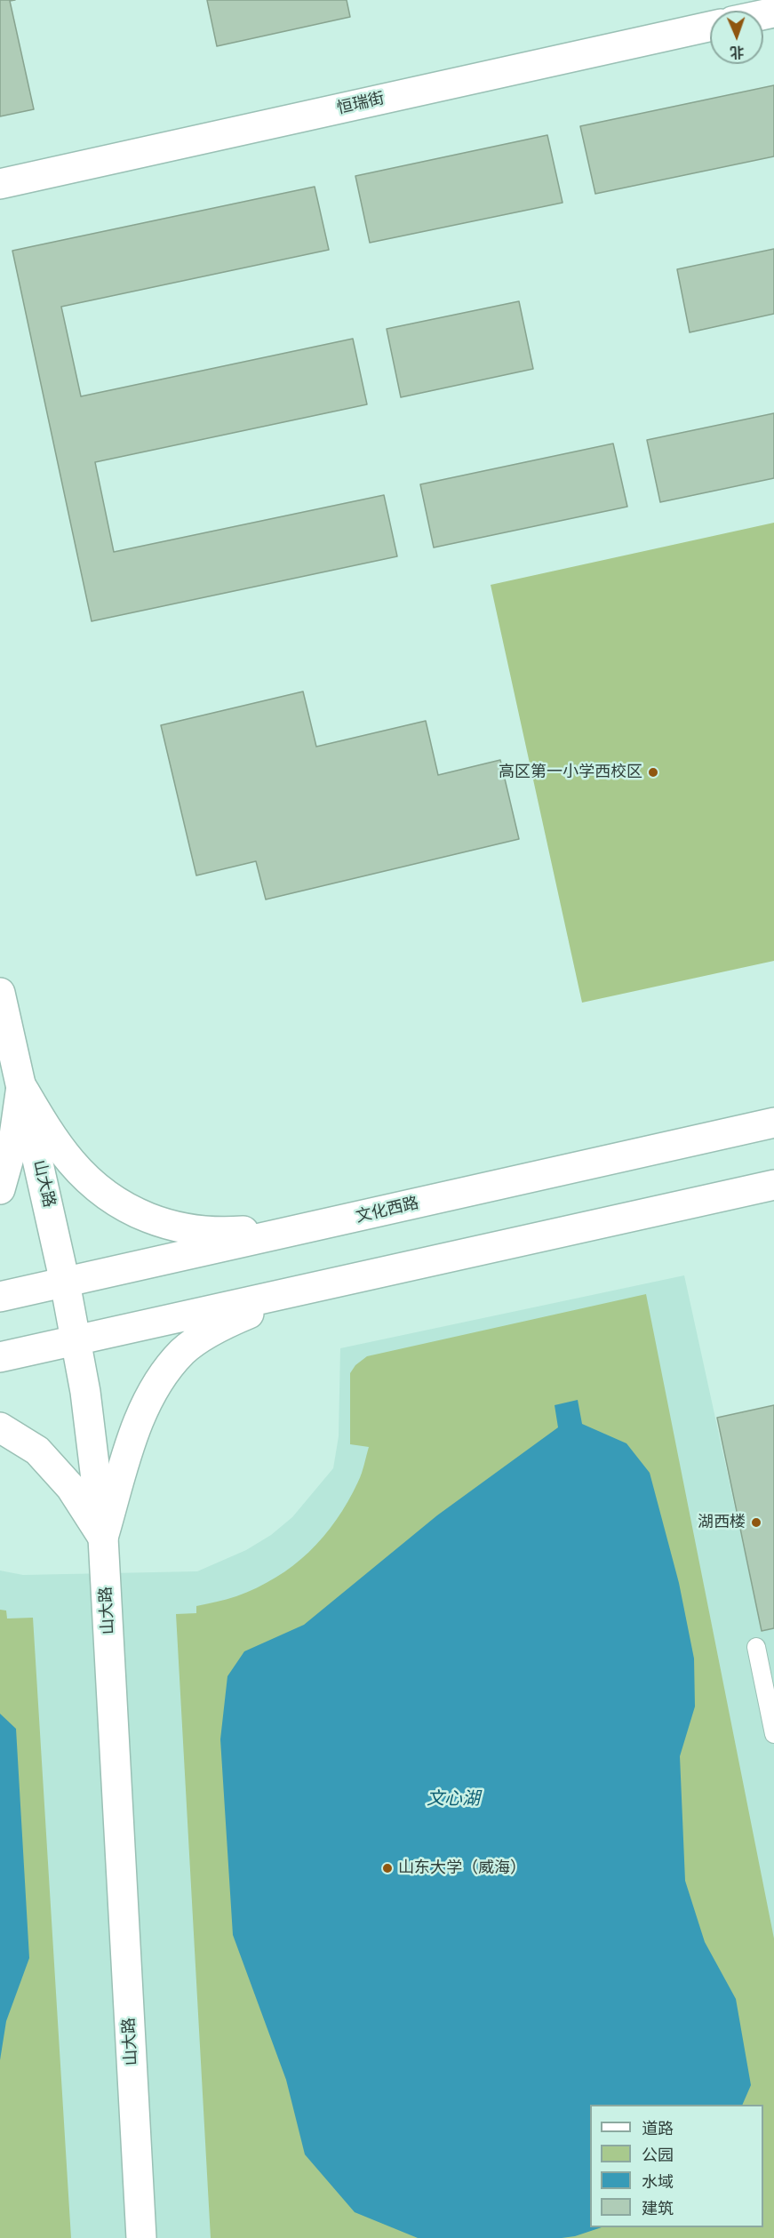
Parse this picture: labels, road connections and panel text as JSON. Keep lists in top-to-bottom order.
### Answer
{
  "streets": {
    "main road": ["恒瑞街", "山大路", "文化西路"]
  },
  "crossings": [
    ["山大路", "文化西路"]
  ],
  "water": ["文心湖"],
  "places": ["高区第一小学西校区", "湖西楼", "山东大学（威海）"],
  "legend": [
    "道路",
    "公园",
    "水域",
    "建筑"
  ],
  "north": "bottom"
}
